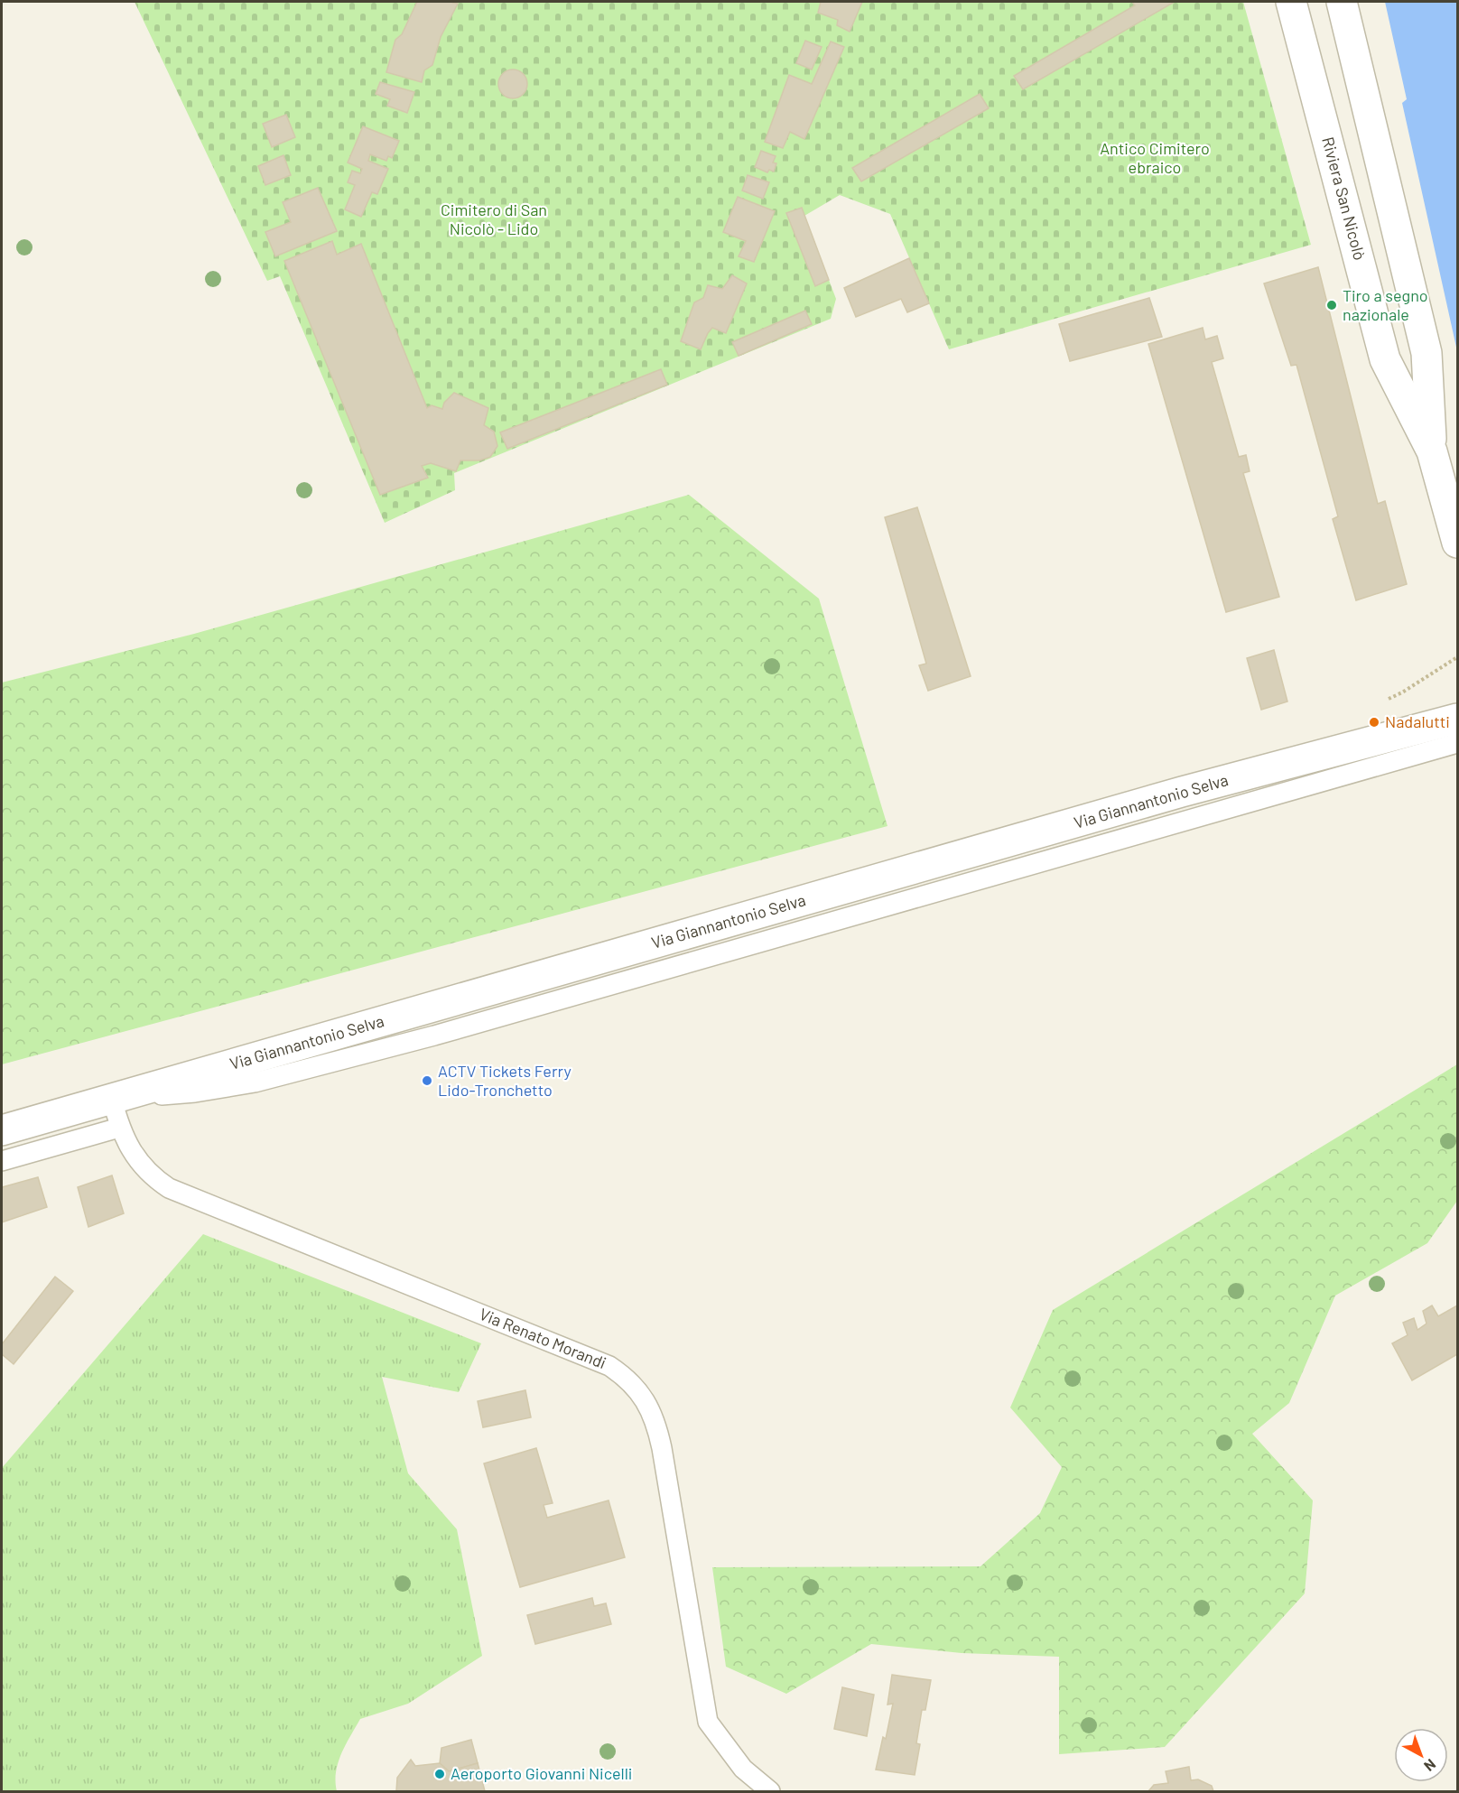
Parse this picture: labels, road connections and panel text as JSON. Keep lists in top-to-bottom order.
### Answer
{
  "streets": {
    "street": ["Riviera San Nicolò", "Via Giannantonio Selva"],
    "lane": ["Via Renato Morandi"]
  },
  "crossings": [
    ["Via Giannantonio Selva", "Via Renato Morandi"]
  ],
  "parks": ["Antico Cimitero ebraico", "Cimitero di San Nicolò - Lido"],
  "places": [
    "Tiro a segno nazionale",
    "Nadalutti",
    "ACTV Tickets Ferry Lido-Tronchetto",
    "Aeroporto Giovanni Nicelli"
  ],
  "north": "bottom right"
}
